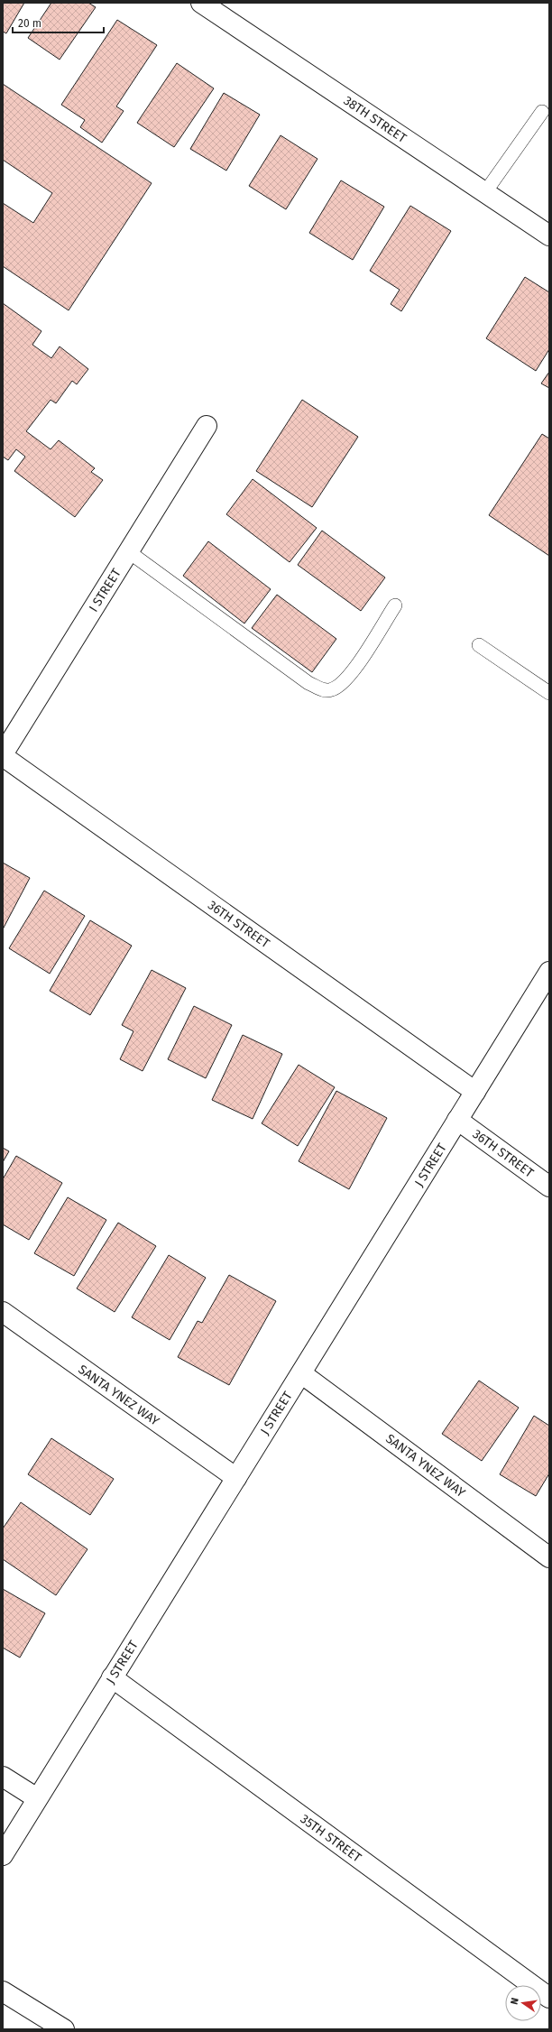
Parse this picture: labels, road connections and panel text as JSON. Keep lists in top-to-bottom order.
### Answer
{
  "streets": {
    "street": [
      "38TH STREET",
      "I STREET",
      "36TH STREET",
      "J STREET",
      "SANTA YNEZ WAY",
      "35TH STREET"
    ]
  },
  "crossings": [
    ["I STREET", "36TH STREET"],
    ["36TH STREET", "J STREET"],
    ["J STREET", "SANTA YNEZ WAY"],
    ["J STREET", "35TH STREET"]
  ],
  "scale_bar": "20 m",
  "north": "left"
}
